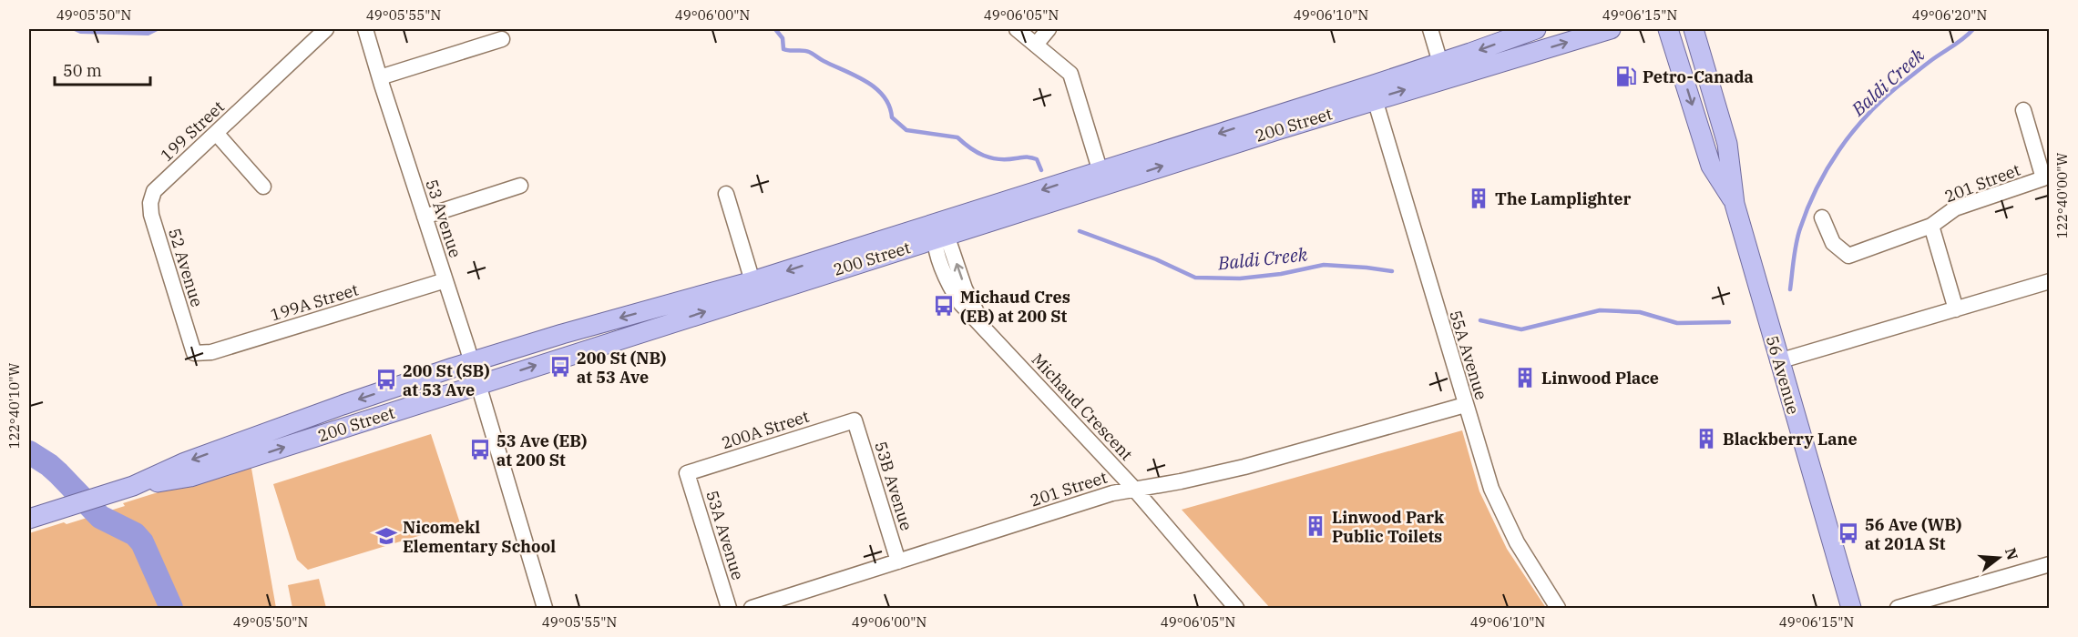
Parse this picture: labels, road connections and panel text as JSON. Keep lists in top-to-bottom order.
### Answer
{
  "streets": {
    "main road": ["200 Street", "56 Avenue"],
    "street": [
      "199 Street",
      "201 Street",
      "53 Avenue",
      "52 Avenue",
      "199A Street",
      "55A Avenue",
      "Michaud Crescent",
      "200A Street",
      "53B Avenue",
      "53A Avenue"
    ]
  },
  "crossings": [
    ["200 Street", "53 Avenue"],
    ["200 Street", "55A Avenue"],
    ["200 Street", "Michaud Crescent"],
    ["199 Street", "52 Avenue"],
    ["201 Street", "55A Avenue"],
    ["201 Street", "Michaud Crescent"],
    ["201 Street", "53B Avenue"],
    ["53 Avenue", "199A Street"],
    ["52 Avenue", "199A Street"],
    ["200A Street", "53B Avenue"],
    ["200A Street", "53A Avenue"]
  ],
  "water": ["Baldi Creek"],
  "places": {
    "fuel station": ["Petro-Canada"],
    "building": [
      "The Lamplighter",
      "Linwood Place",
      "Blackberry Lane",
      "Linwood Park Public Toilets"
    ],
    "bus stop": [
      "Michaud Cres (EB) at 200 St",
      "200 St (NB) at 53 Ave",
      "200 St (SB) at 53 Ave",
      "53 Ave (EB) at 200 St",
      "56 Ave (WB) at 201A St"
    ],
    "school or university": ["Nicomekl Elementary School"]
  },
  "scale_bar": "50 m",
  "north": "right",
  "coordinates": [
    "49°05'50\"N",
    "49°05'55\"N",
    "49°06'00\"N",
    "49°06'05\"N",
    "49°06'10\"N",
    "49°06'15\"N",
    "49°06'20\"N",
    "122°40'00\"W",
    "122°40'10\"W"
  ]
}
